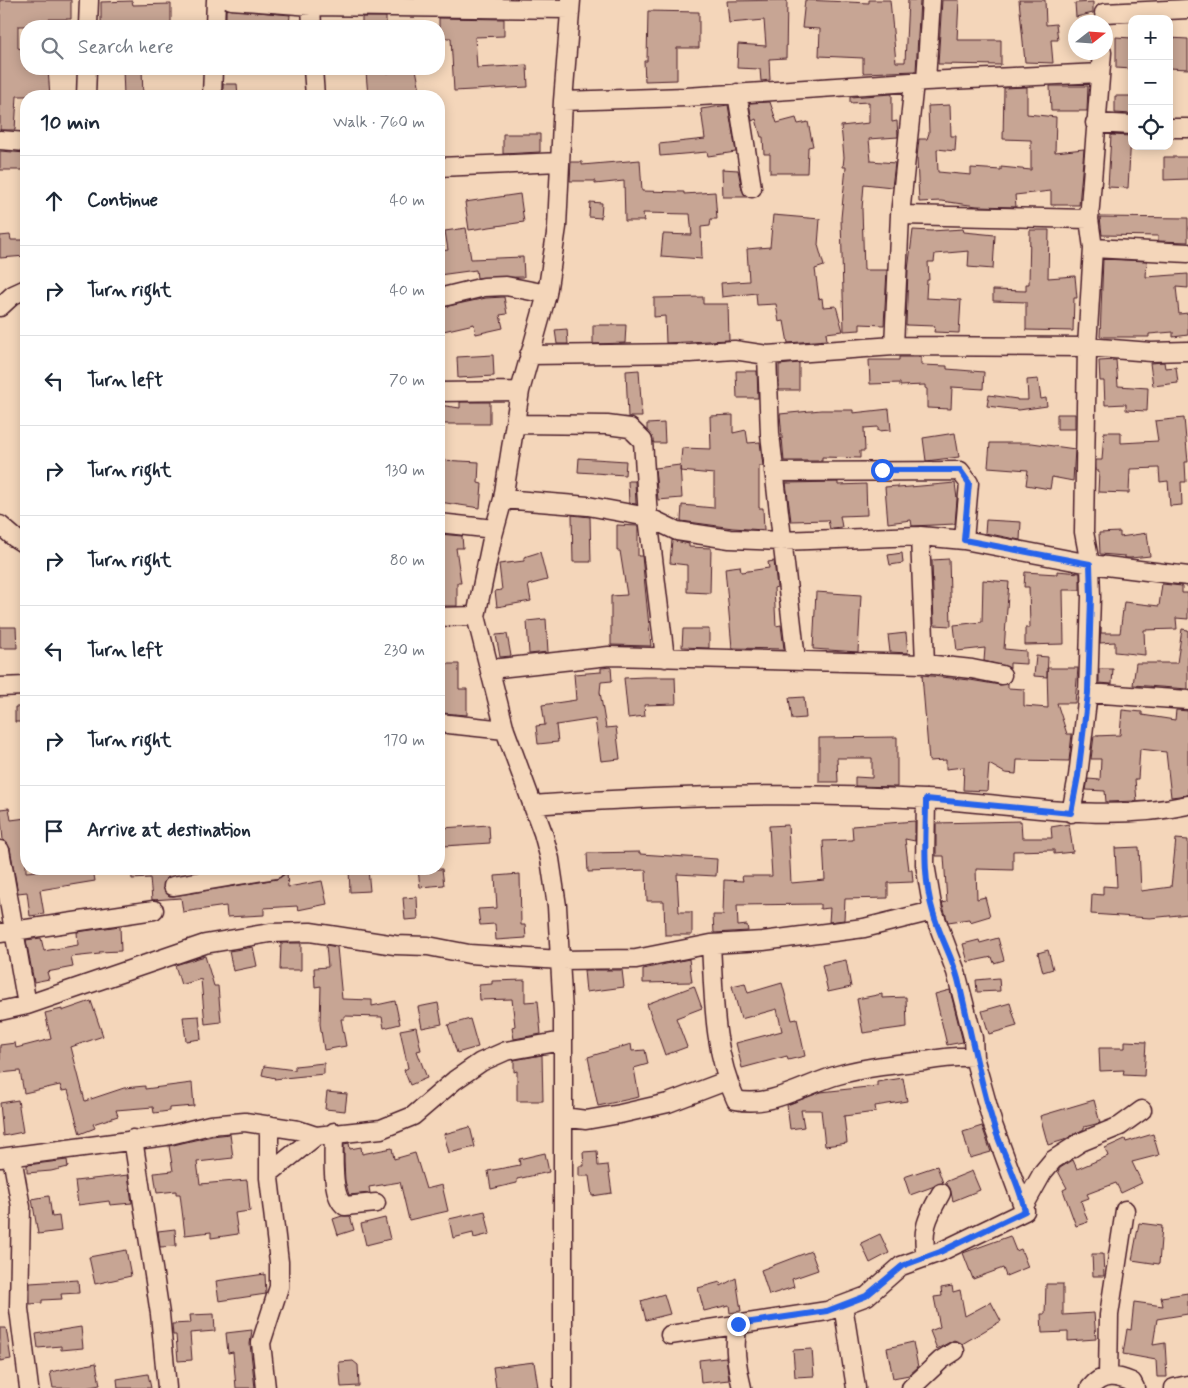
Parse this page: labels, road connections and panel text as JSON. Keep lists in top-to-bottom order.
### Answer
{
  "north": "right",
  "page": {
    "map_buttons": ["+", "−"],
    "search": "Search here",
    "heading": ["10 min", "Walk · 760 m"],
    "list": [
      ["Continue", "40 m"],
      ["Turn right", "40 m"],
      ["Turn left", "70 m"],
      ["Turn right", "130 m"],
      ["Turn right", "80 m"],
      ["Turn left", "230 m"],
      ["Turn right", "170 m"],
      "Arrive at destination"
    ]
  }
}
